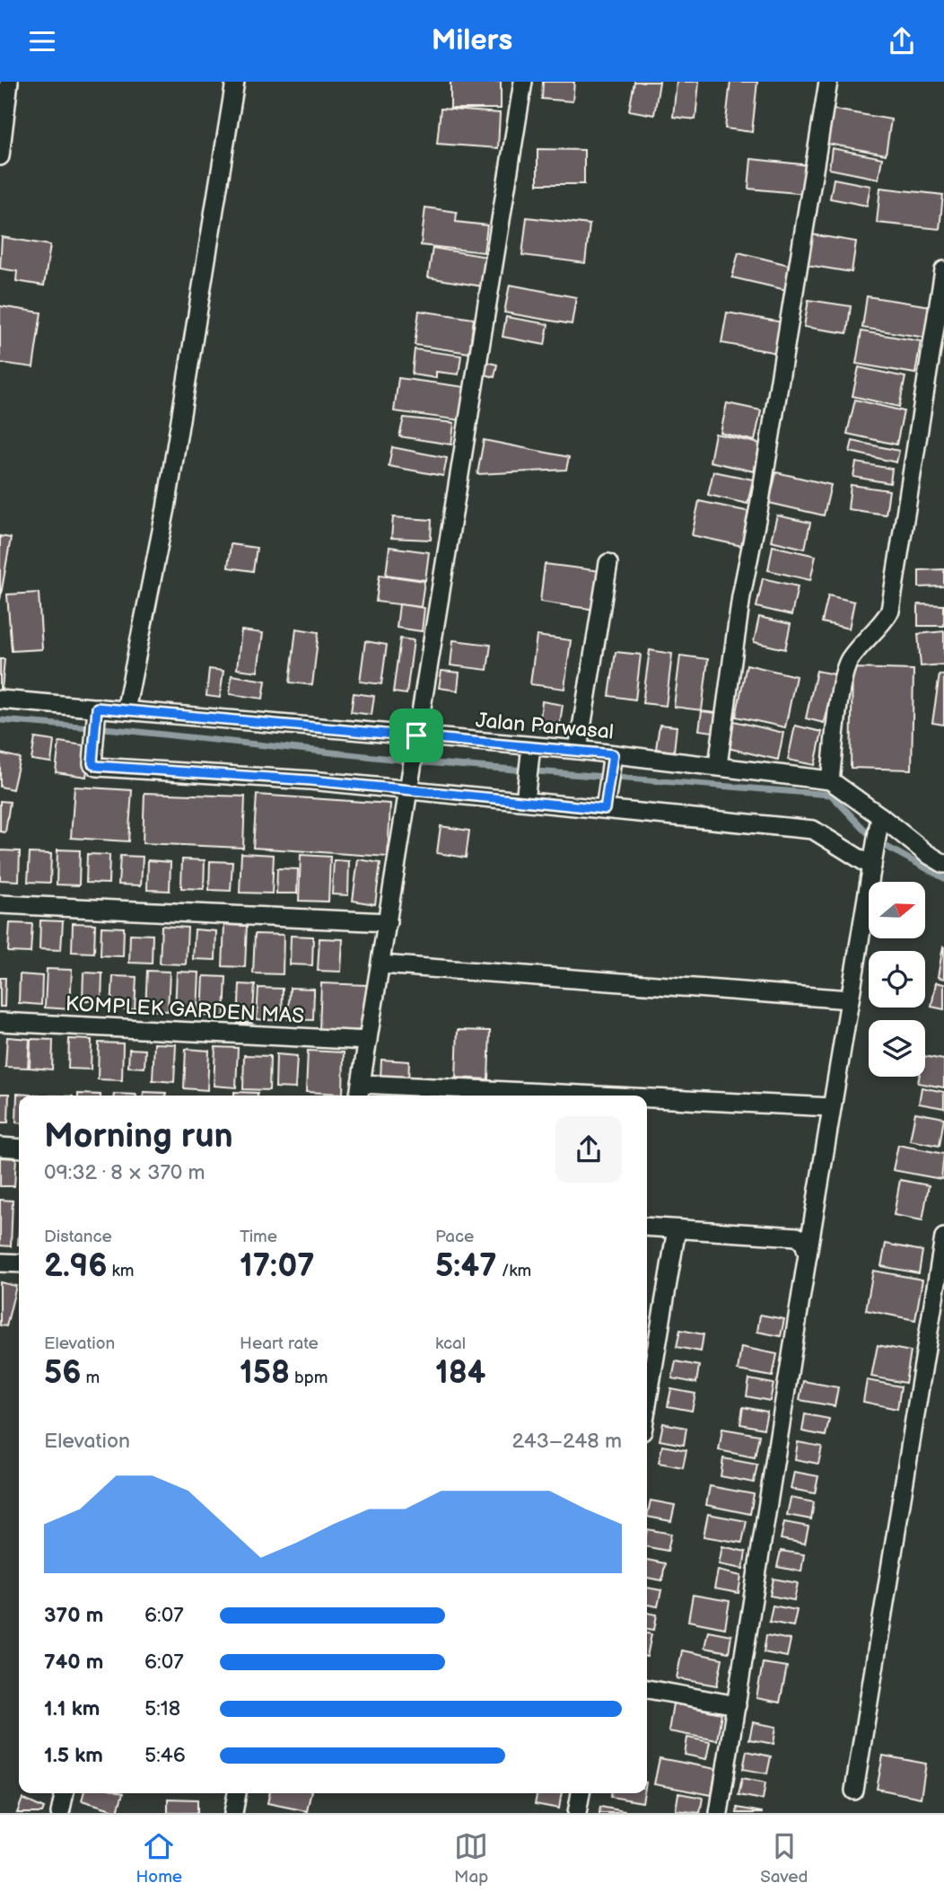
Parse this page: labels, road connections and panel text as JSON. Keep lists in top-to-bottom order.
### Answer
{
  "streets": {
    "street": ["Jalan Parwasal", "KOMPLEK GARDEN MAS"]
  },
  "north": "right",
  "page": {
    "header": "Milers",
    "heading": ["Morning run", "09:32 · 8 × 370 m"],
    "stats": [
      ["Distance", "2.96 km"],
      ["Time", "17:07"],
      ["Pace", "5:47 /km"],
      ["Elevation", "56 m"],
      ["Heart rate", "158 bpm"],
      ["kcal", "184"]
    ],
    "chart": ["Elevation", "243–248 m"],
    "list": [
      {
        "name": "370 m",
        "note": "6:07"
      },
      {
        "name": "740 m",
        "note": "6:07"
      },
      {
        "name": "1.1 km",
        "note": "5:18"
      },
      {
        "name": "1.5 km",
        "note": "5:46"
      }
    ],
    "tabs": ["Home", "Map", "Saved"]
  }
}
